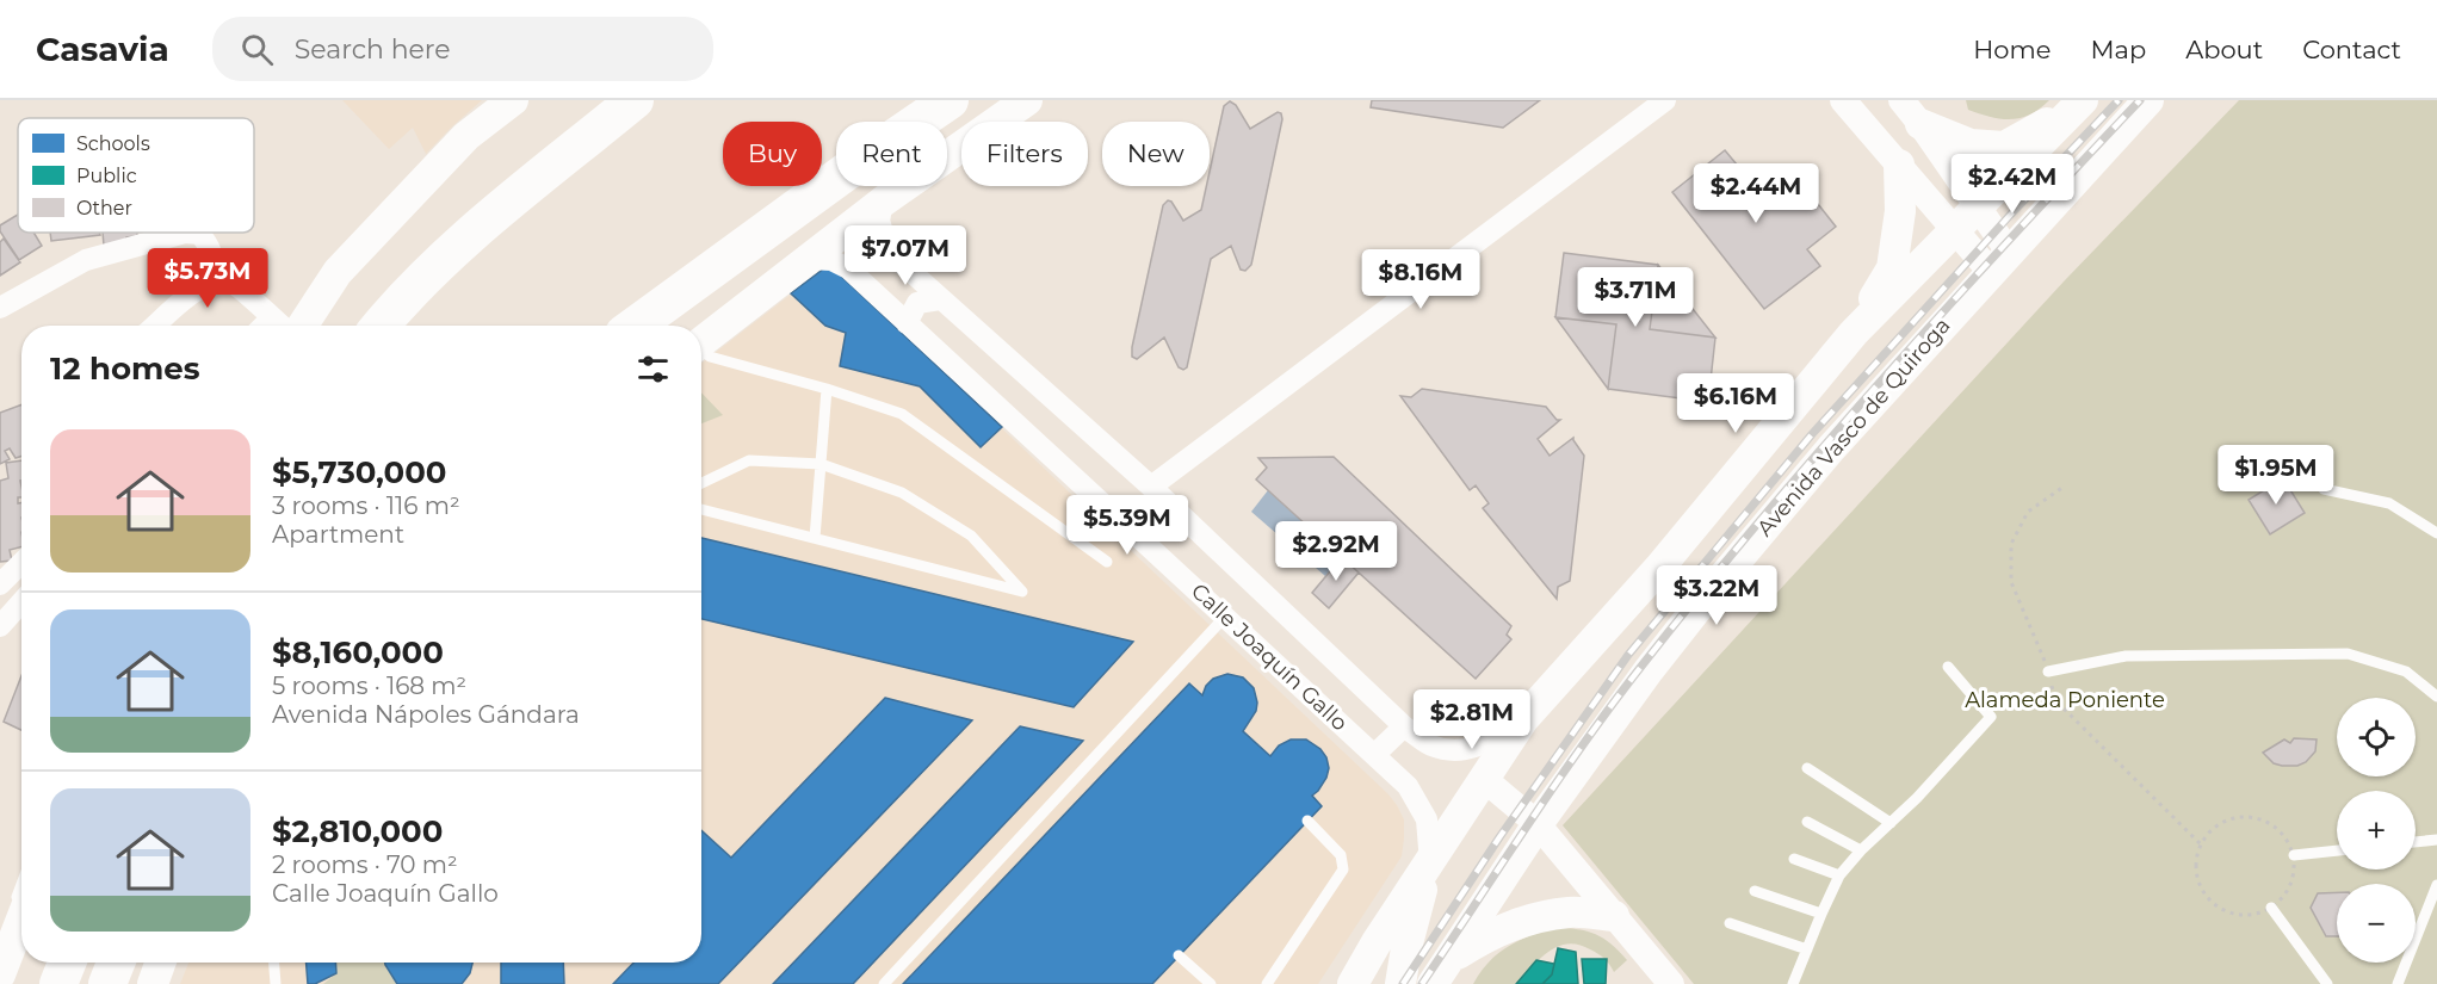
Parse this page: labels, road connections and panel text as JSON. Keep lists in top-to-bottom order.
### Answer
{
  "streets": {
    "main road": ["Avenida Vasco de Quiroga"],
    "street": ["Calle Joaquín Gallo"]
  },
  "parks": ["Alameda Poniente"],
  "legend": ["Schools", "Public", "Other"],
  "page": {
    "header": "Casavia",
    "search": "Search here",
    "nav": [
      "Home",
      "Map",
      "About",
      "Contact"
    ],
    "chip": [
      "Buy",
      "Rent",
      "Filters",
      "New"
    ],
    "price": [
      "$2.42M",
      "$2.44M",
      "$7.07M",
      "$5.73M",
      "$8.16M",
      "$3.71M",
      "$6.16M",
      "$1.95M",
      "$5.39M",
      "$2.92M",
      "$3.22M",
      "$2.81M"
    ],
    "heading": "12 homes",
    "list": [
      {
        "name": "$5,730,000",
        "note": "3 rooms · 116 m² · Apartment"
      },
      {
        "name": "$8,160,000",
        "note": "5 rooms · 168 m² · Avenida Nápoles Gándara"
      },
      {
        "name": "$2,810,000",
        "note": "2 rooms · 70 m² · Calle Joaquín Gallo"
      }
    ],
    "map_buttons": ["+", "−"]
  }
}
